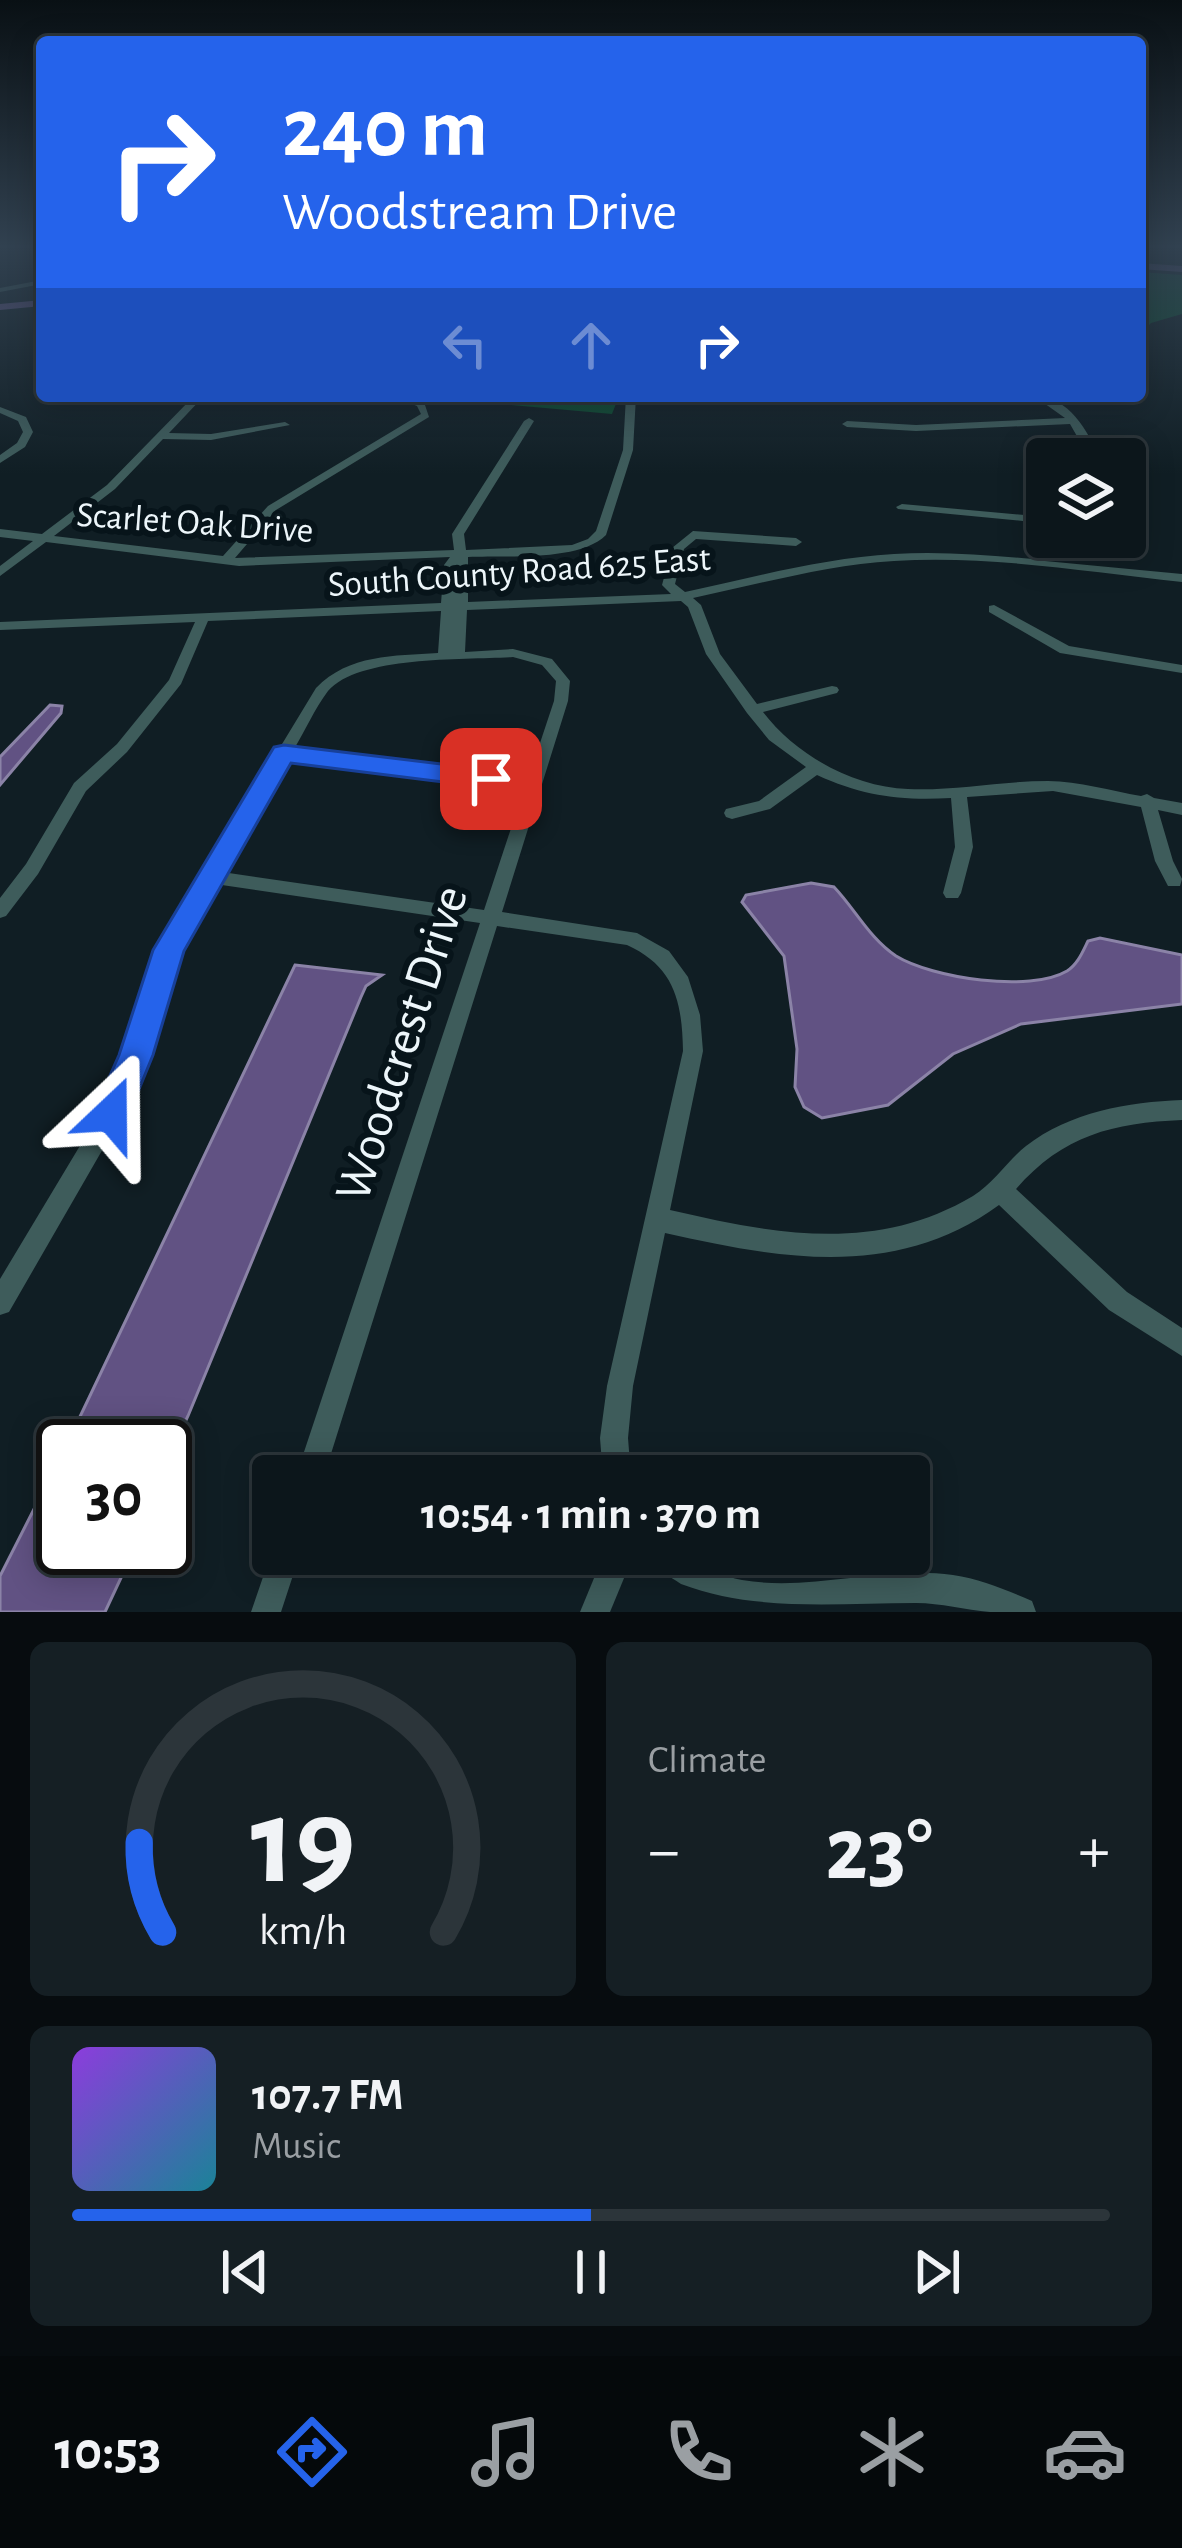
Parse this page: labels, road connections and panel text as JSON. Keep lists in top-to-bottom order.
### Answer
{
  "streets": {
    "street": ["Scarlet Oak Drive", "South County Road 625 East", "Woodcrest Drive"]
  },
  "page": {
    "turn": ["240 m", "Woodstream Drive"],
    "limit": "30",
    "trip": "10:54 · 1 min · 370 m",
    "tile": "Climate",
    "heat": ["−", "23°", "+"],
    "song": ["107.7 FM", "Music"],
    "tabs": "10:53",
    "gauge": ["19", "km/h"]
  }
}
